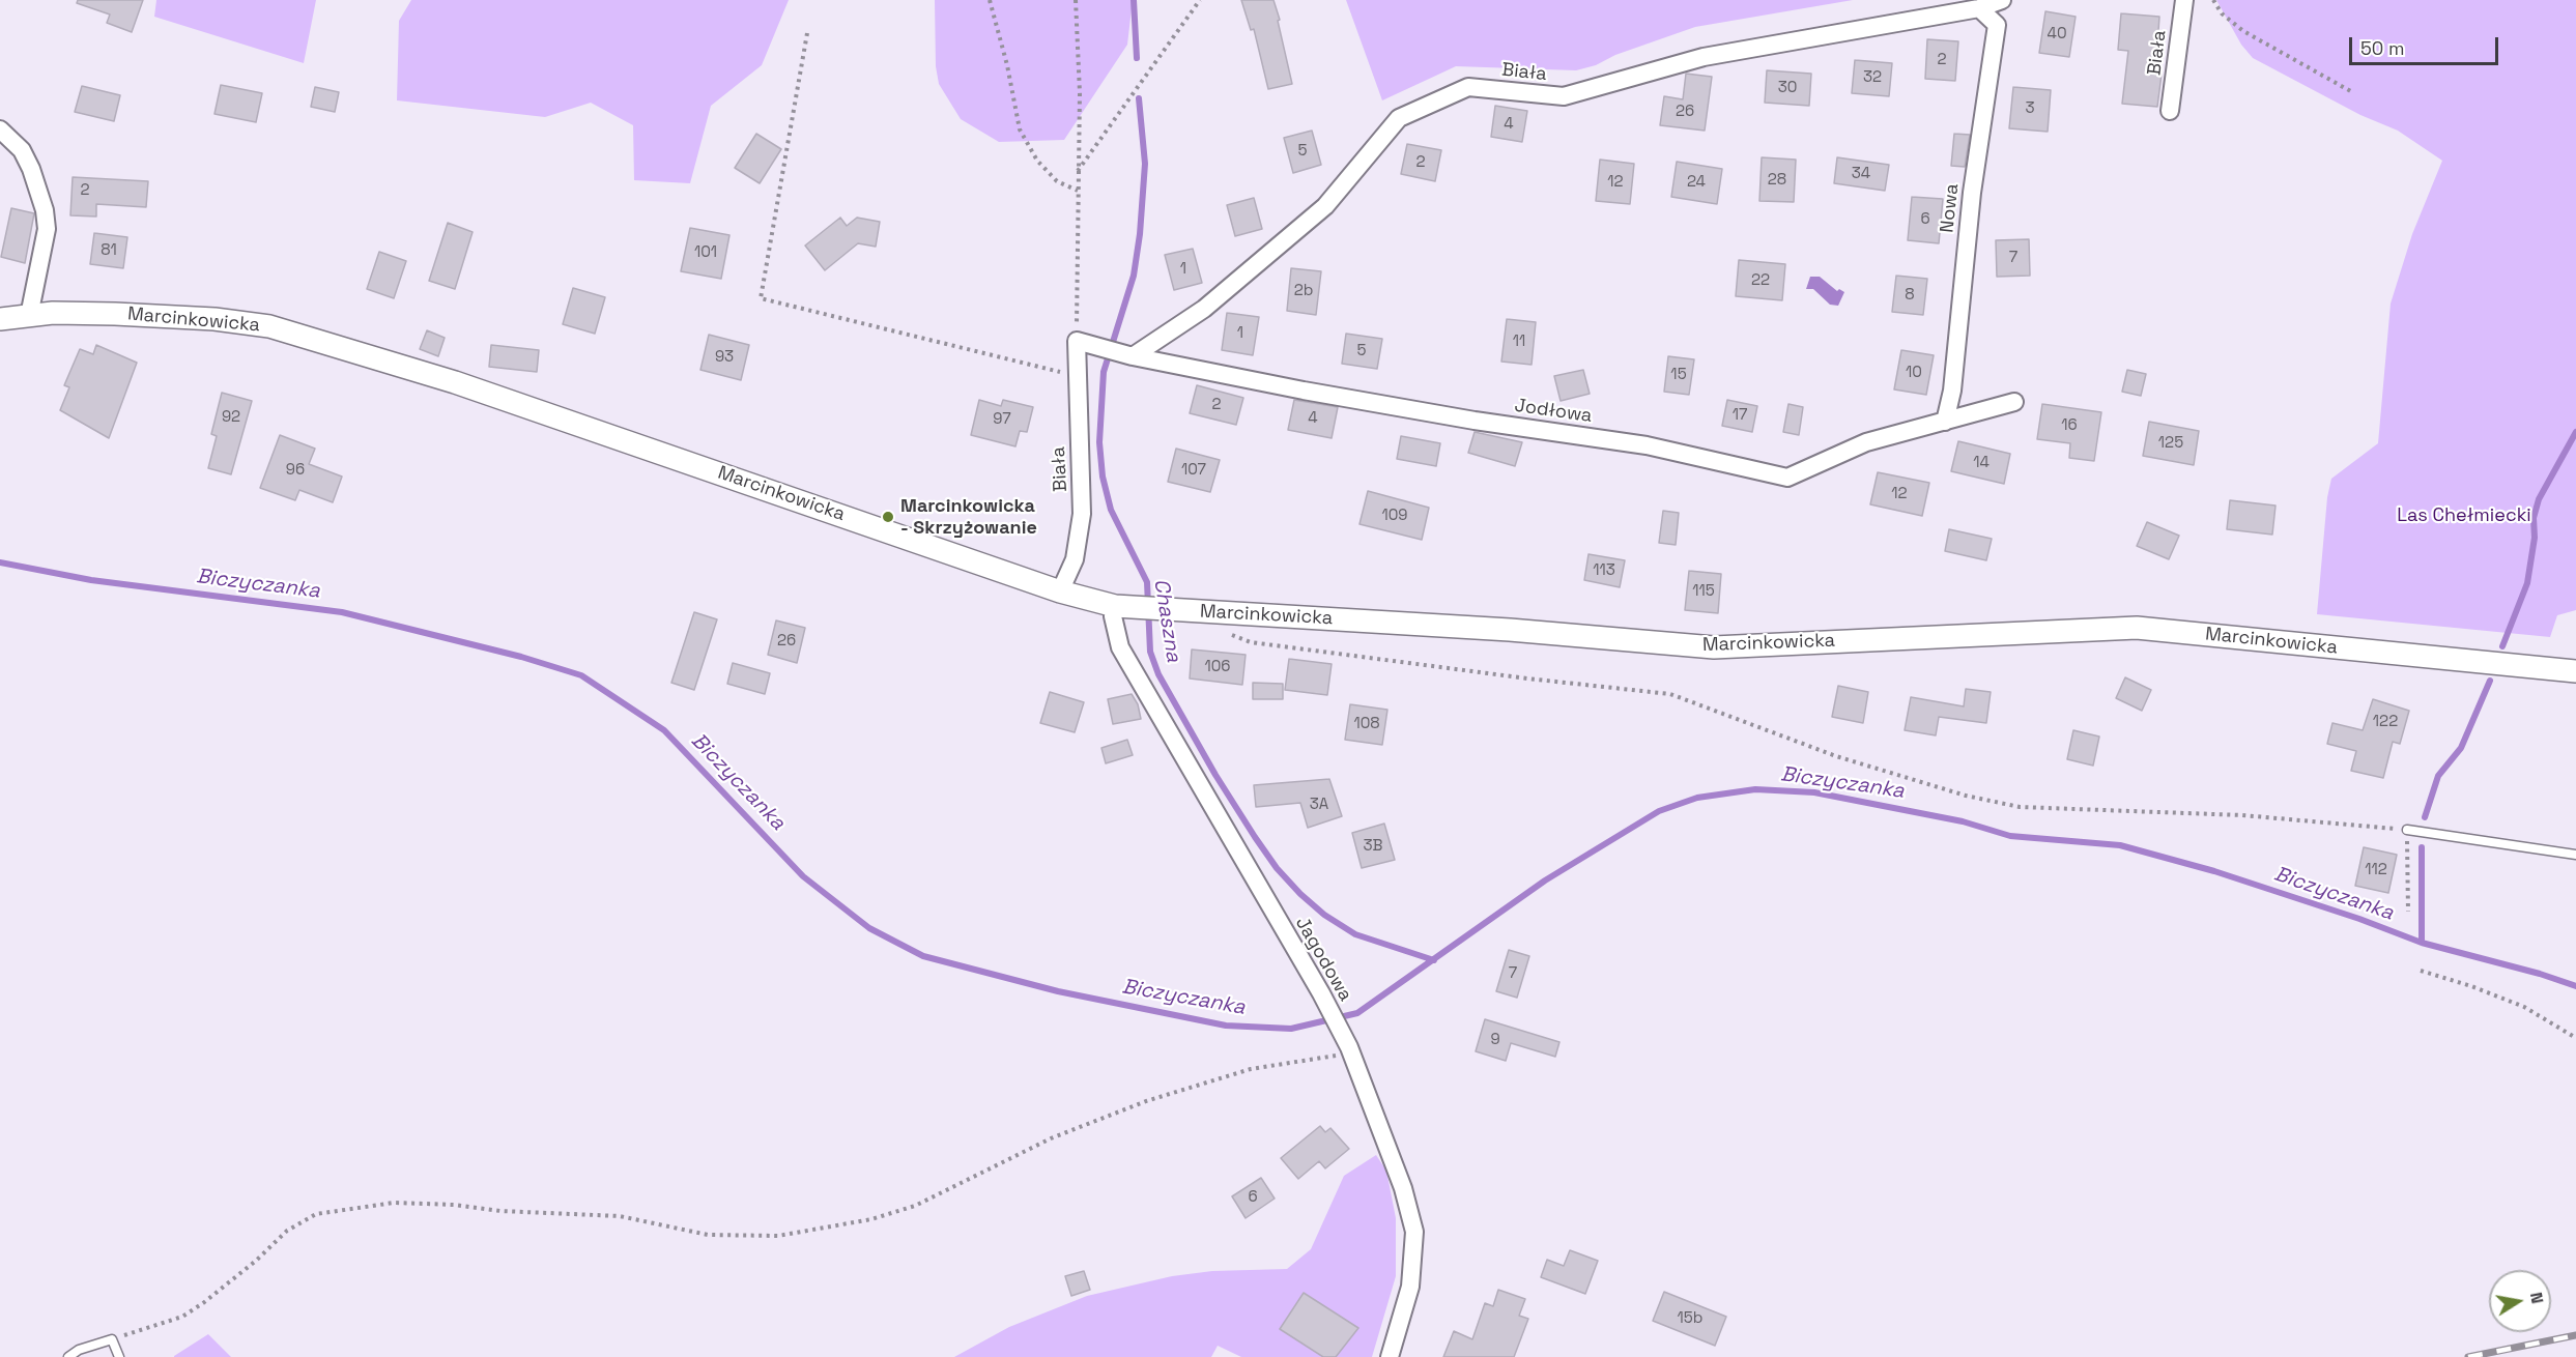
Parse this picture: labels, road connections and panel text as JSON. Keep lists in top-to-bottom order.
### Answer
{
  "streets": {
    "street": [
      "Biała",
      "Nowa",
      "Marcinkowicka",
      "Jodłowa",
      "Jagodowa"
    ]
  },
  "crossings": [
    ["Biała", "Nowa"],
    ["Biała", "Marcinkowicka"],
    ["Biała", "Jodłowa"],
    ["Nowa", "Jodłowa"],
    ["Marcinkowicka", "Jagodowa"]
  ],
  "water": ["Biczyczanka", "Chaszna"],
  "parks": ["Las Chełmiecki"],
  "places": ["Marcinkowicka - Skrzyżowanie"],
  "house_numbers": [
    "40",
    "2",
    "32",
    "30",
    "3",
    "26",
    "4",
    "5",
    "2",
    "34",
    "28",
    "12",
    "24",
    "2",
    "6",
    "81",
    "101",
    "7",
    "1",
    "22",
    "2b",
    "8",
    "1",
    "11",
    "5",
    "93",
    "10",
    "15",
    "2",
    "17",
    "92",
    "4",
    "97",
    "16",
    "125",
    "14",
    "96",
    "107",
    "12",
    "109",
    "113",
    "115",
    "26",
    "106",
    "122",
    "108",
    "3A",
    "3B",
    "112",
    "7",
    "9",
    "6",
    "15b"
  ],
  "scale_bar": "50 m",
  "north": "right"
}
